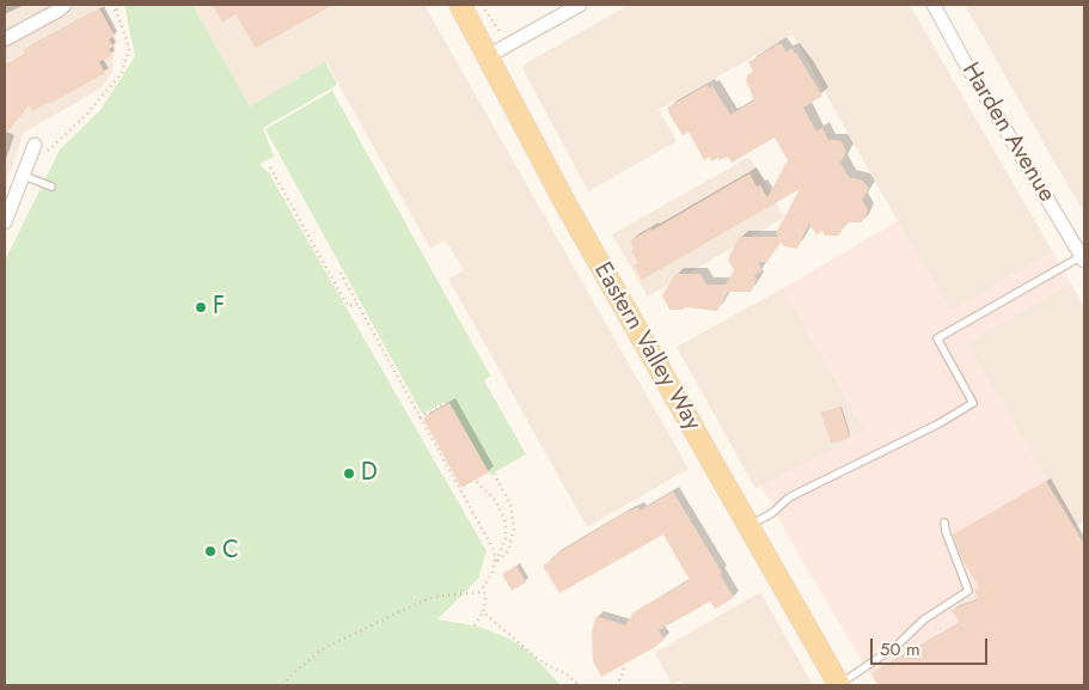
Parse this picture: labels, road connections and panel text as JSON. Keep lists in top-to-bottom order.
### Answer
{
  "streets": {
    "main road": ["Eastern Valley Way"],
    "street": ["Harden Avenue"]
  },
  "places": ["F", "D", "C"],
  "scale_bar": "50 m"
}
